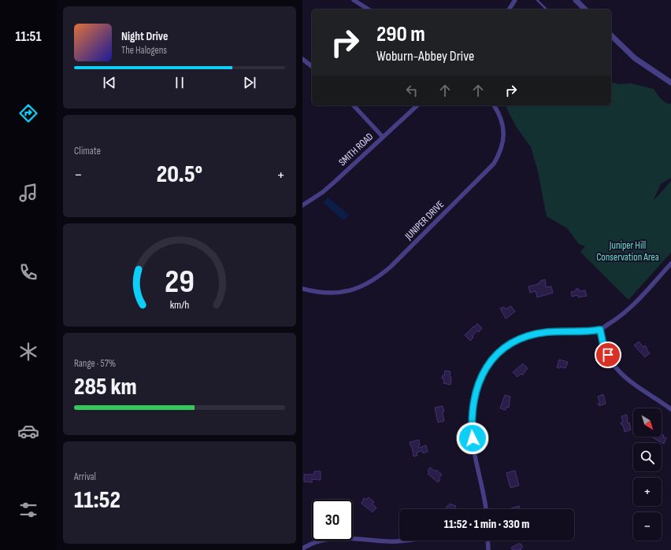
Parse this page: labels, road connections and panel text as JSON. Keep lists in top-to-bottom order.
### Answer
{
  "streets": {
    "street": ["SMITH ROAD", "JUNIPER DRIVE"]
  },
  "parks": ["Juniper Hill Conservation Area"],
  "north": "bottom right",
  "page": {
    "tabs": "11:51",
    "turn": ["290 m", "Woburn-Abbey Drive"],
    "song": ["Night Drive", "The Halogens"],
    "tile": [
      "Climate",
      ["Range · 57%", "285 km"],
      ["Arrival", "11:52"]
    ],
    "heat": ["−", "20.5°", "+"],
    "map_buttons": ["+", "−"],
    "limit": "30",
    "trip": "11:52 · 1 min · 330 m",
    "gauge": ["29", "km/h"]
  }
}
